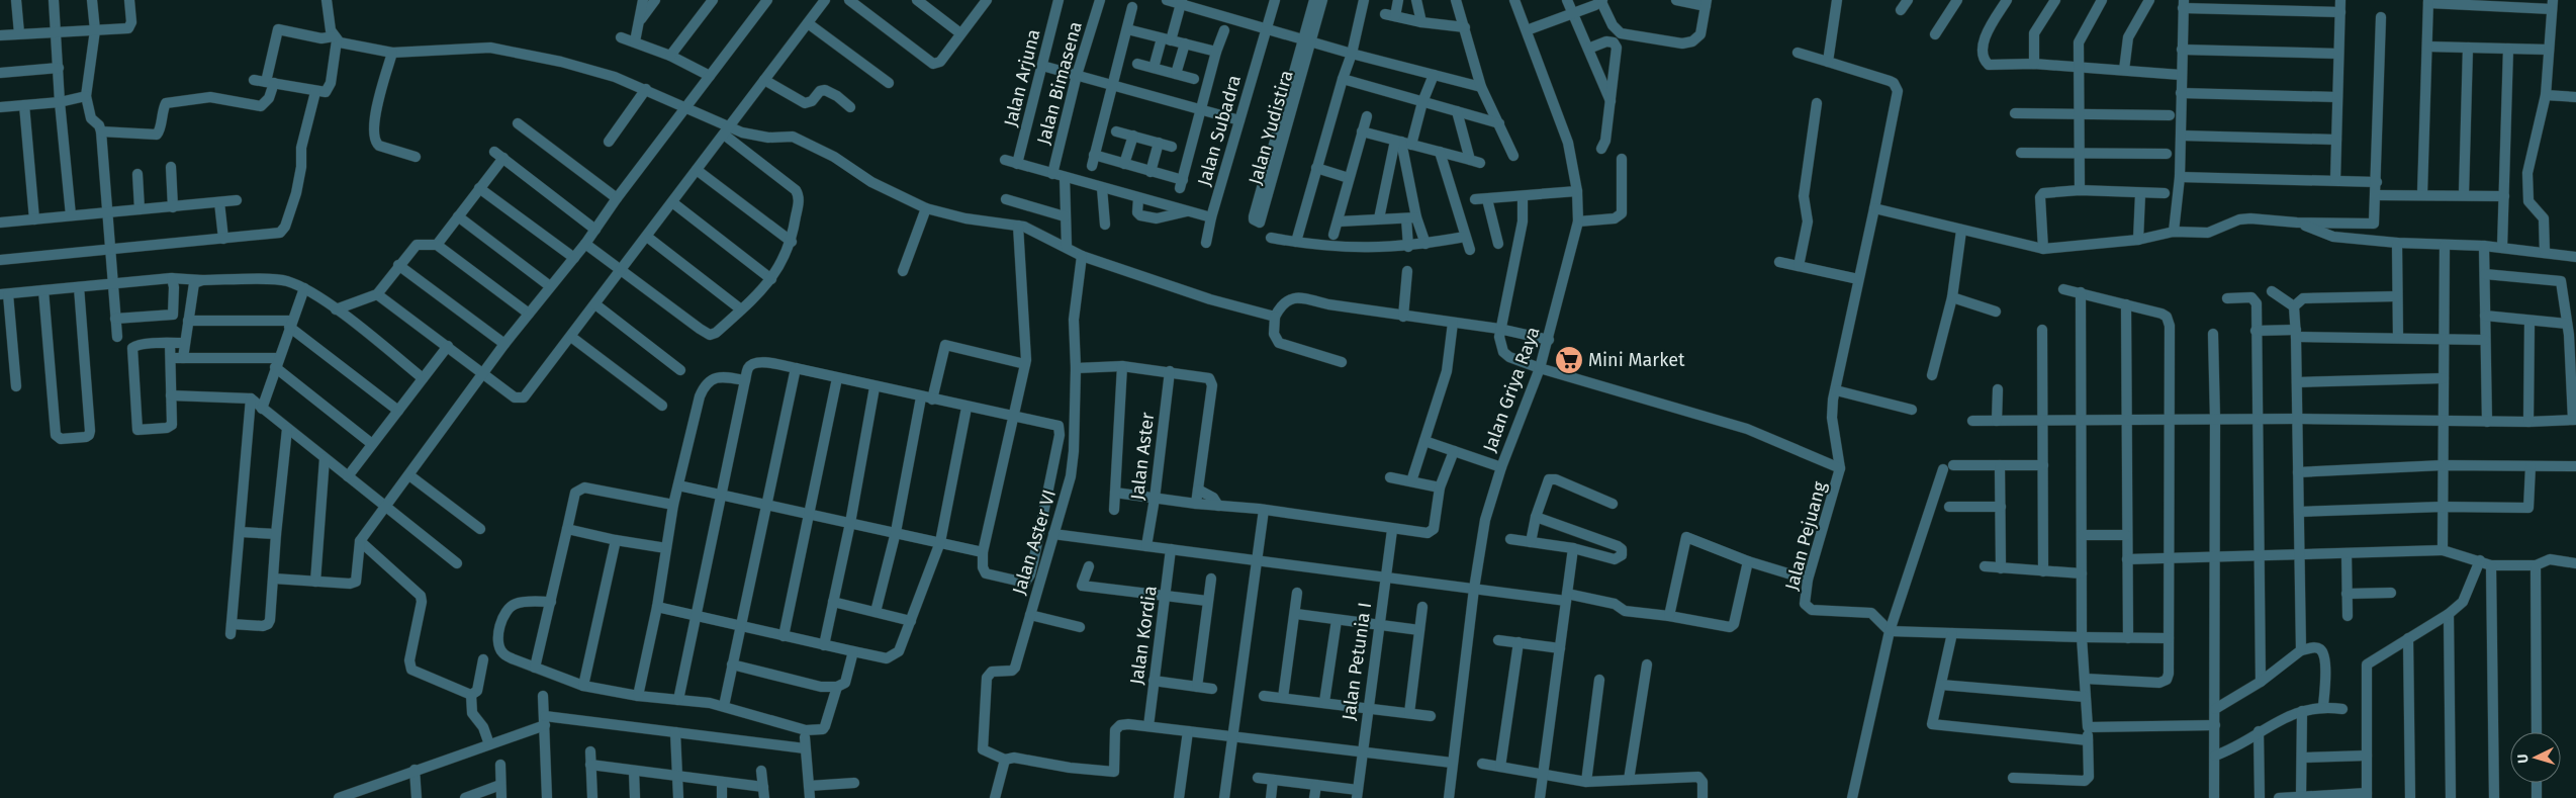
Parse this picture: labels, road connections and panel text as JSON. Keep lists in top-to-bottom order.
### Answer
{
  "streets": {
    "street": [
      "Jalan Arjuna",
      "Jalan Bimasena",
      "Jalan Yudistira",
      "Jalan Subadra",
      "Jalan Griya Raya",
      "Jalan Aster",
      "Jalan Pejuang",
      "Jalan Aster VI",
      "Jalan Kordia",
      "Jalan Petunia I"
    ]
  },
  "crossings": [
    ["Jalan Griya Raya", "Jalan Pejuang"]
  ],
  "places": {
    "supermarket": ["Mini Market"]
  },
  "north": "left"
}
